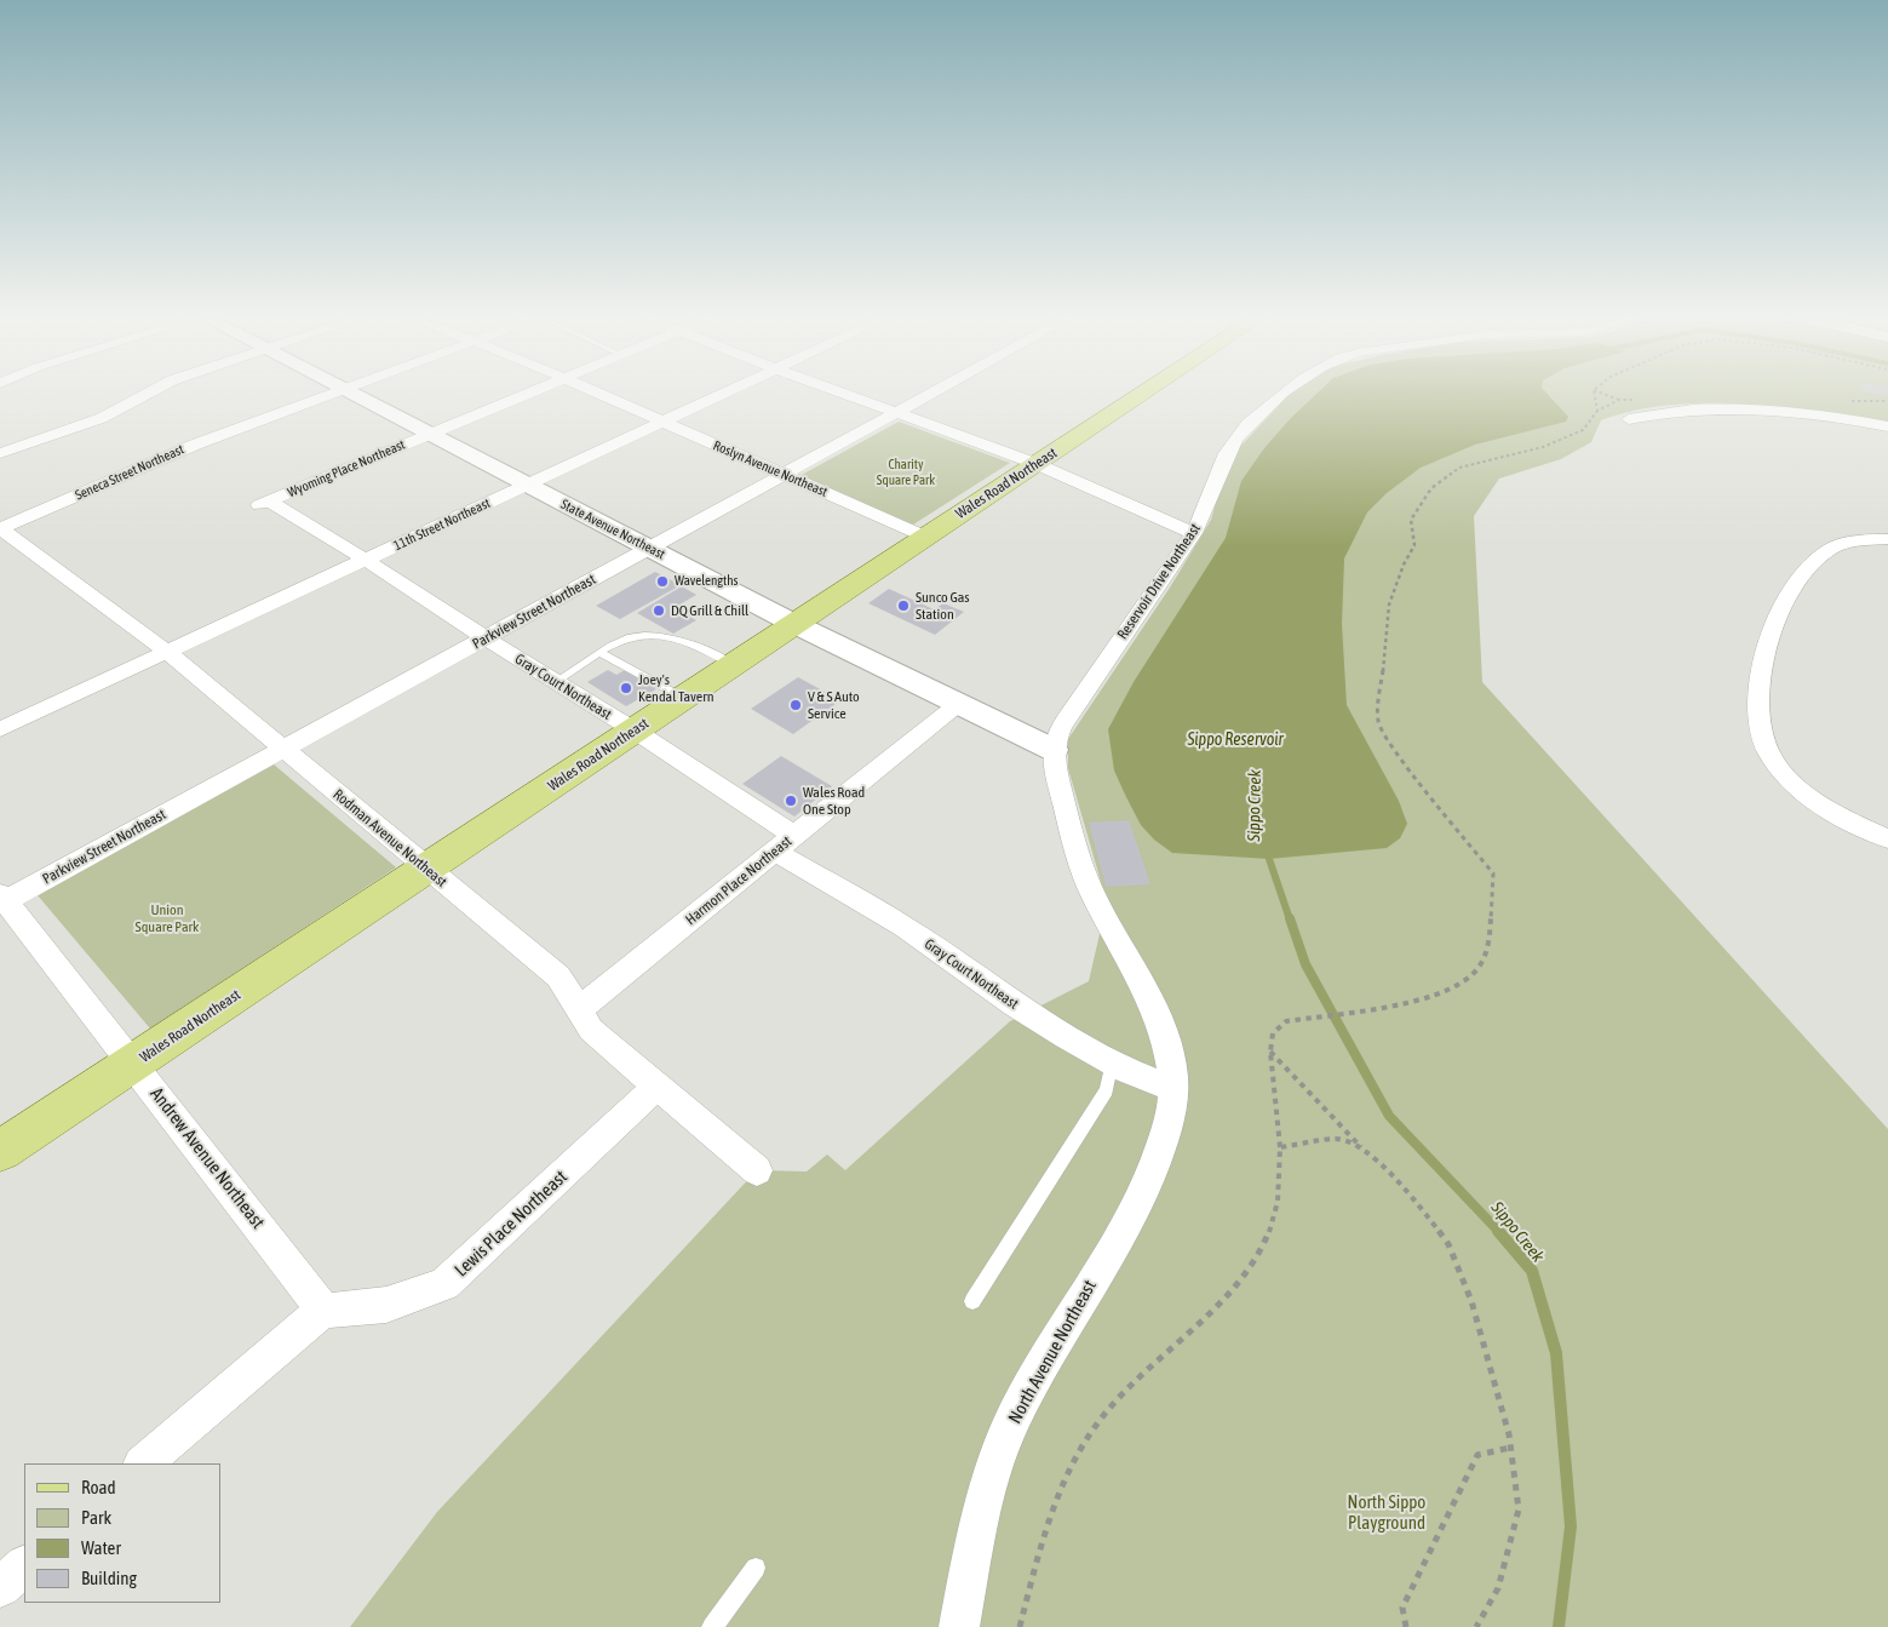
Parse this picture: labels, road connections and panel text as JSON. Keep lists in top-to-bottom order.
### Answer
{
  "streets": {
    "main road": ["Wales Road Northeast"],
    "street": [
      "Wyoming Place Northeast",
      "Roslyn Avenue Northeast",
      "Seneca Street Northeast",
      "11th Street Northeast",
      "State Avenue Northeast",
      "Reservoir Drive Northeast",
      "Parkview Street Northeast",
      "Gray Court Northeast",
      "Rodman Avenue Northeast",
      "Harmon Place Northeast",
      "Andrew Avenue Northeast",
      "Lewis Place Northeast",
      "North Avenue Northeast"
    ]
  },
  "crossings": [
    ["Wyoming Place Northeast", "State Avenue Northeast"],
    ["Wyoming Place Northeast", "Gray Court Northeast"],
    ["Roslyn Avenue Northeast", "Wales Road Northeast"],
    ["Roslyn Avenue Northeast", "11th Street Northeast"],
    ["Roslyn Avenue Northeast", "Parkview Street Northeast"],
    ["Seneca Street Northeast", "Rodman Avenue Northeast"],
    ["Wales Road Northeast", "State Avenue Northeast"],
    ["Wales Road Northeast", "Gray Court Northeast"],
    ["Wales Road Northeast", "Rodman Avenue Northeast"],
    ["Wales Road Northeast", "Andrew Avenue Northeast"],
    ["11th Street Northeast", "State Avenue Northeast"],
    ["11th Street Northeast", "Gray Court Northeast"],
    ["11th Street Northeast", "Rodman Avenue Northeast"],
    ["State Avenue Northeast", "Reservoir Drive Northeast"],
    ["State Avenue Northeast", "Parkview Street Northeast"],
    ["State Avenue Northeast", "Harmon Place Northeast"],
    ["Parkview Street Northeast", "Gray Court Northeast"],
    ["Parkview Street Northeast", "Rodman Avenue Northeast"],
    ["Parkview Street Northeast", "Andrew Avenue Northeast"],
    ["Gray Court Northeast", "Harmon Place Northeast"],
    ["Gray Court Northeast", "North Avenue Northeast"],
    ["Rodman Avenue Northeast", "Harmon Place Northeast"],
    ["Rodman Avenue Northeast", "Lewis Place Northeast"],
    ["Andrew Avenue Northeast", "Lewis Place Northeast"]
  ],
  "water": ["Sippo Reservoir", "Sippo Creek"],
  "parks": ["Charity Square Park", "Union Square Park", "North Sippo Playground"],
  "places": [
    "Wavelengths",
    "Sunco Gas Station",
    "DQ Grill & Chill",
    "Joey's Kendal Tavern",
    "V & S Auto Service",
    "Wales Road One Stop"
  ],
  "legend": [
    "Road",
    "Park",
    "Water",
    "Building"
  ]
}
